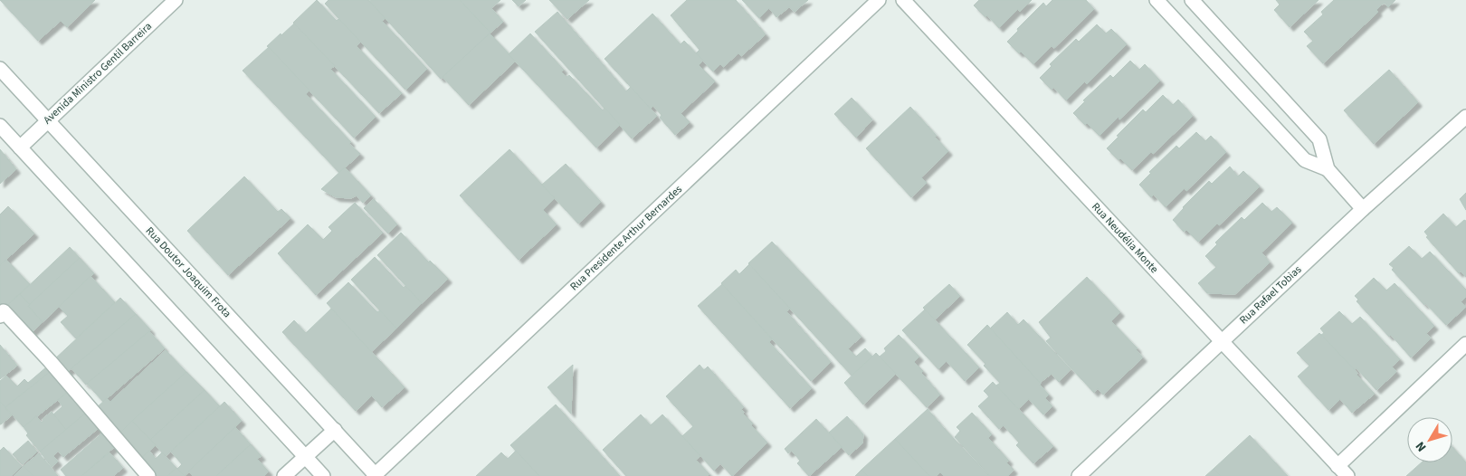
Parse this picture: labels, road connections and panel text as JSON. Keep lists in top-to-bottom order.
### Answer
{
  "streets": {
    "street": [
      "Avenida Ministro Gentil Barreira",
      "Rua Presidente Arthur Bernardes",
      "Rua Neudélia Monte",
      "Rua Doutor Joaquim Frota",
      "Rua Rafael Tobias"
    ]
  },
  "crossings": [
    ["Avenida Ministro Gentil Barreira", "Rua Doutor Joaquim Frota"],
    ["Rua Presidente Arthur Bernardes", "Rua Doutor Joaquim Frota"],
    ["Rua Neudélia Monte", "Rua Rafael Tobias"]
  ],
  "north": "bottom left"
}
